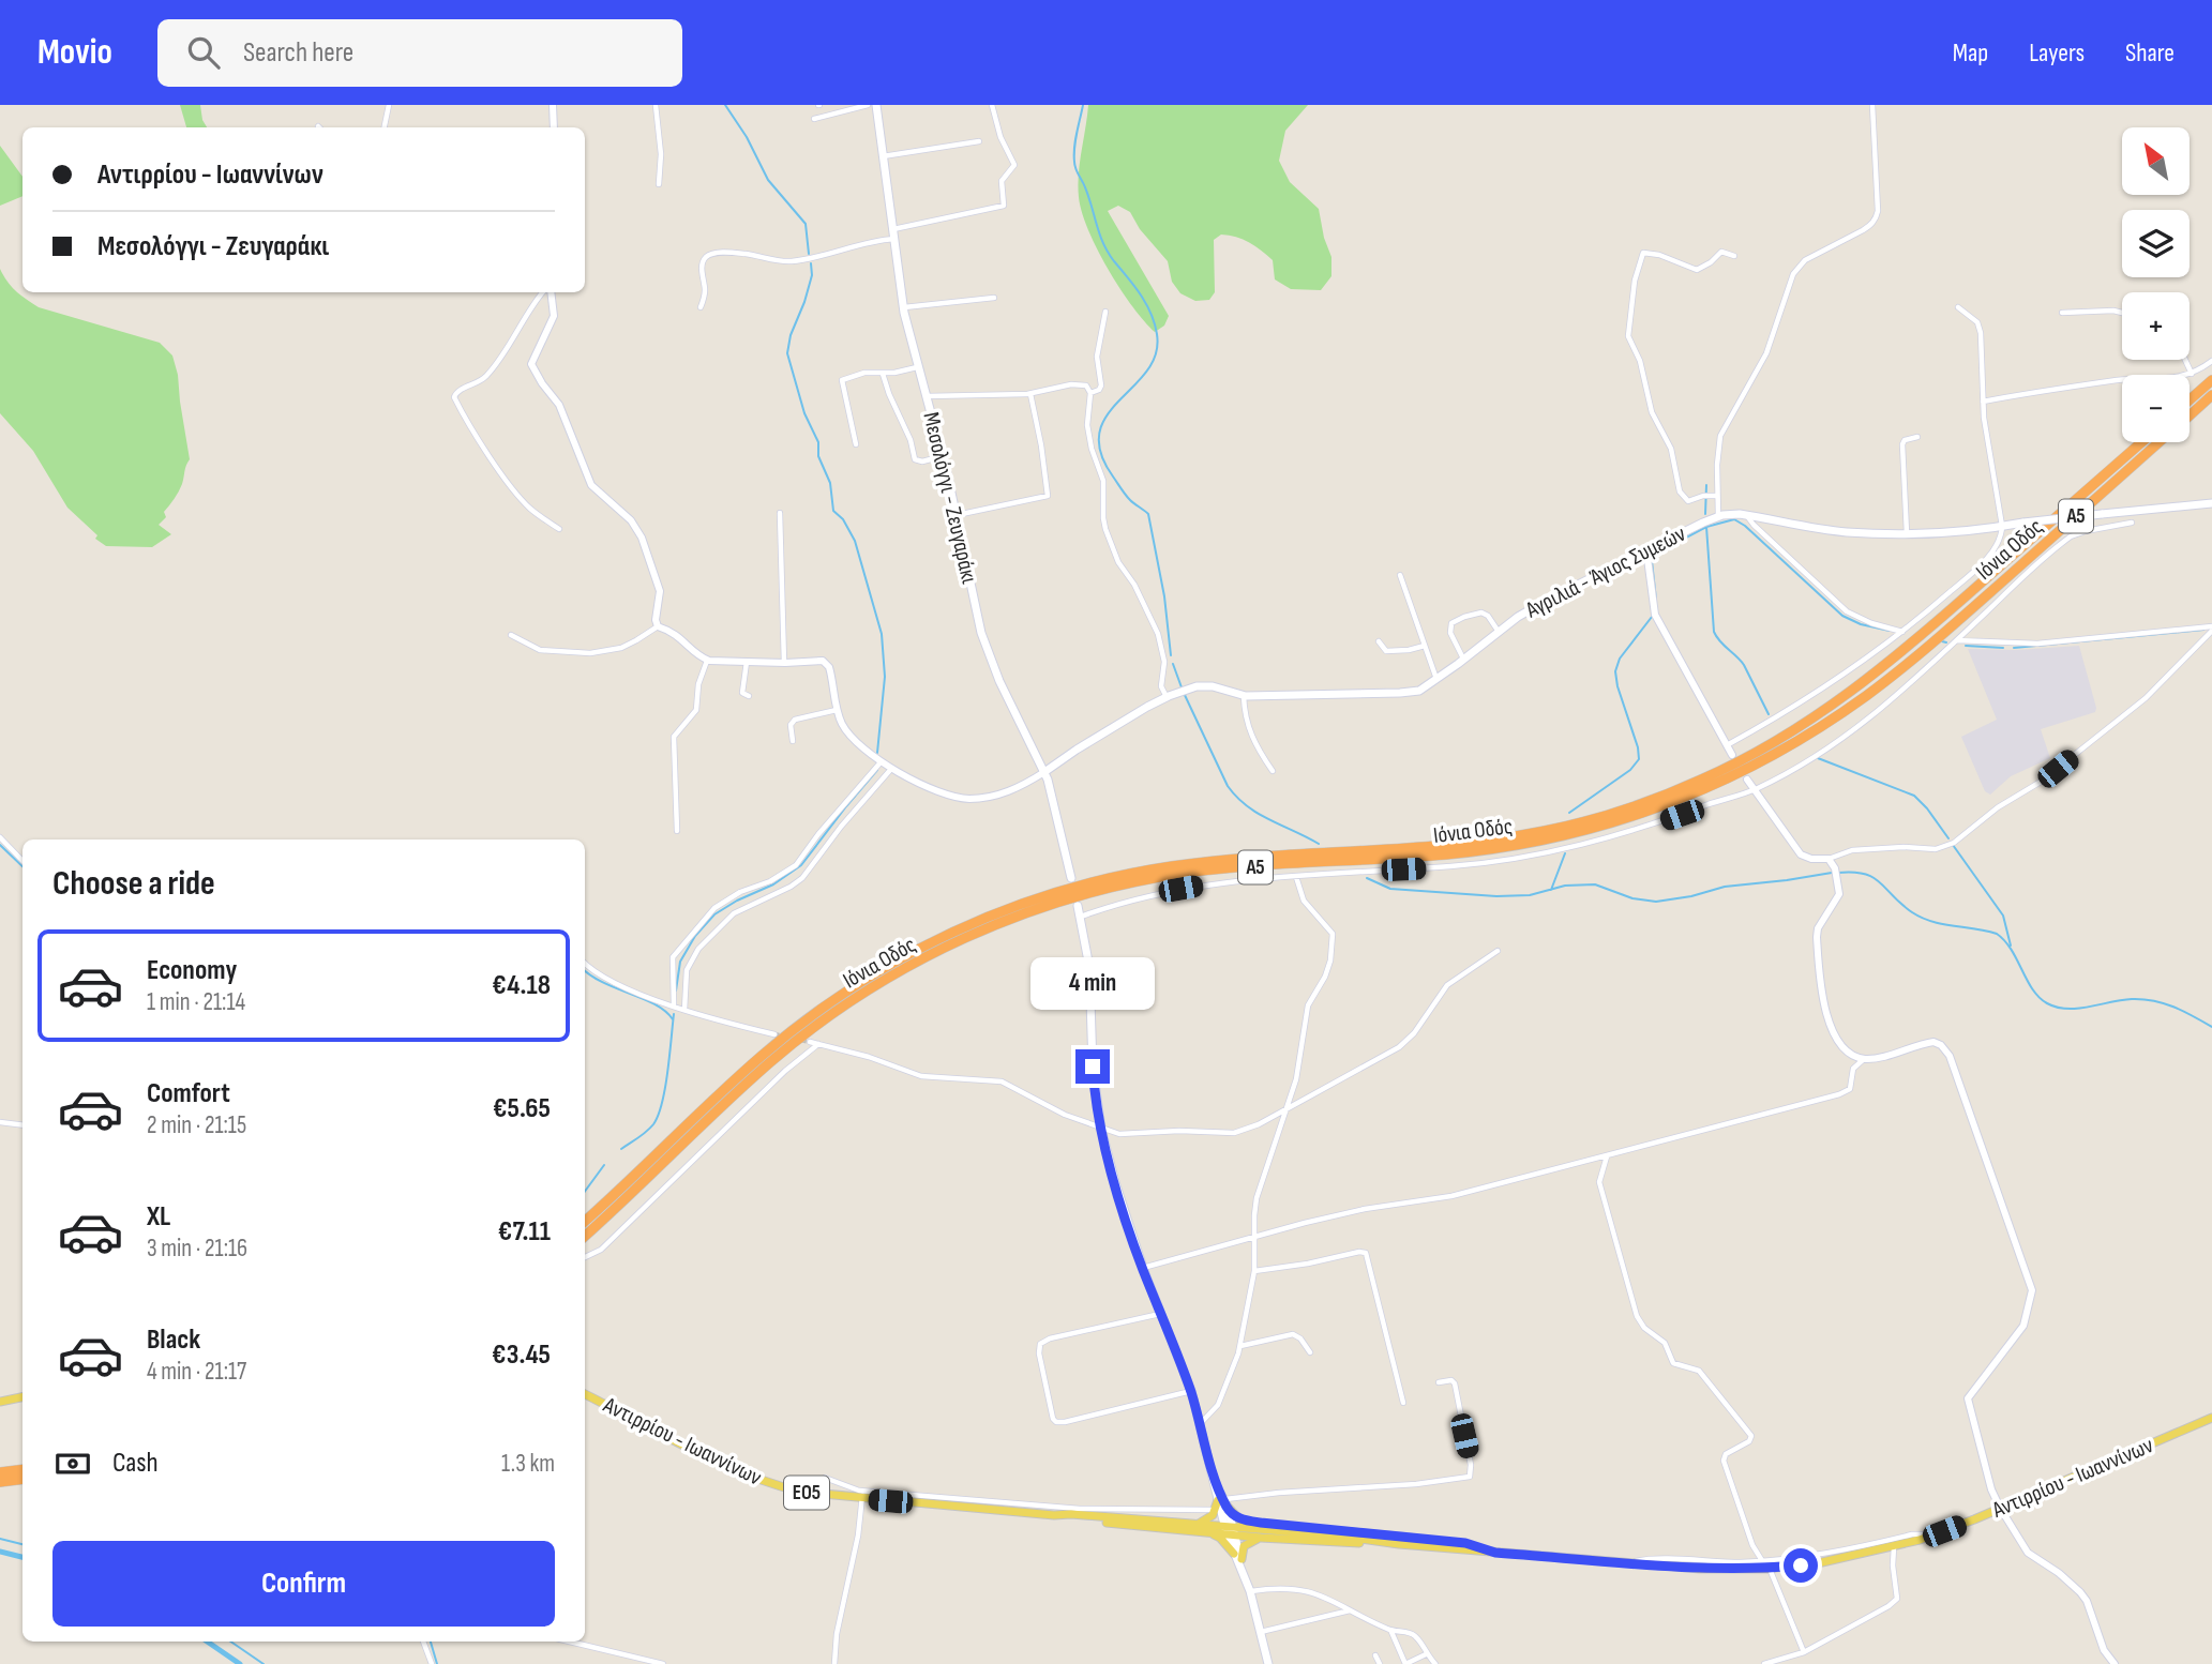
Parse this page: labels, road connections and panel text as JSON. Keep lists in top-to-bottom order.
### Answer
{
  "streets": {
    "highway": ["Α5", "Ιόνια Οδός"],
    "main road": [
      "Μεσολόγγι - Ζευγαράκι",
      "Αγριλιά - Άγιος Συμεών",
      "Αντιρρίου - Ιωαννίνων",
      "ΕΟ5"
    ]
  },
  "crossings": [
    ["Μεσολόγγι - Ζευγαράκι", "Αγριλιά - Άγιος Συμεών"]
  ],
  "north": "top left",
  "page": {
    "header": "Movio",
    "search": "Search here",
    "nav": ["Map", "Layers", "Share"],
    "map_buttons": ["+", "−"],
    "banner": ["Αντιρρίου - Ιωαννίνων", "Μεσολόγγι - Ζευγαράκι"],
    "heading": "Choose a ride",
    "list": [
      {
        "name": "Economy",
        "note": "1 min · 21:14",
        "value": "€4.18"
      },
      {
        "name": "Comfort",
        "note": "2 min · 21:15",
        "value": "€5.65"
      },
      {
        "name": "XL",
        "note": "3 min · 21:16",
        "value": "€7.11"
      },
      {
        "name": "Black",
        "note": "4 min · 21:17",
        "value": "€3.45"
      }
    ],
    "bubble": "4 min",
    "pay": ["Cash", "1.3 km"],
    "buttons": "Confirm"
  }
}
